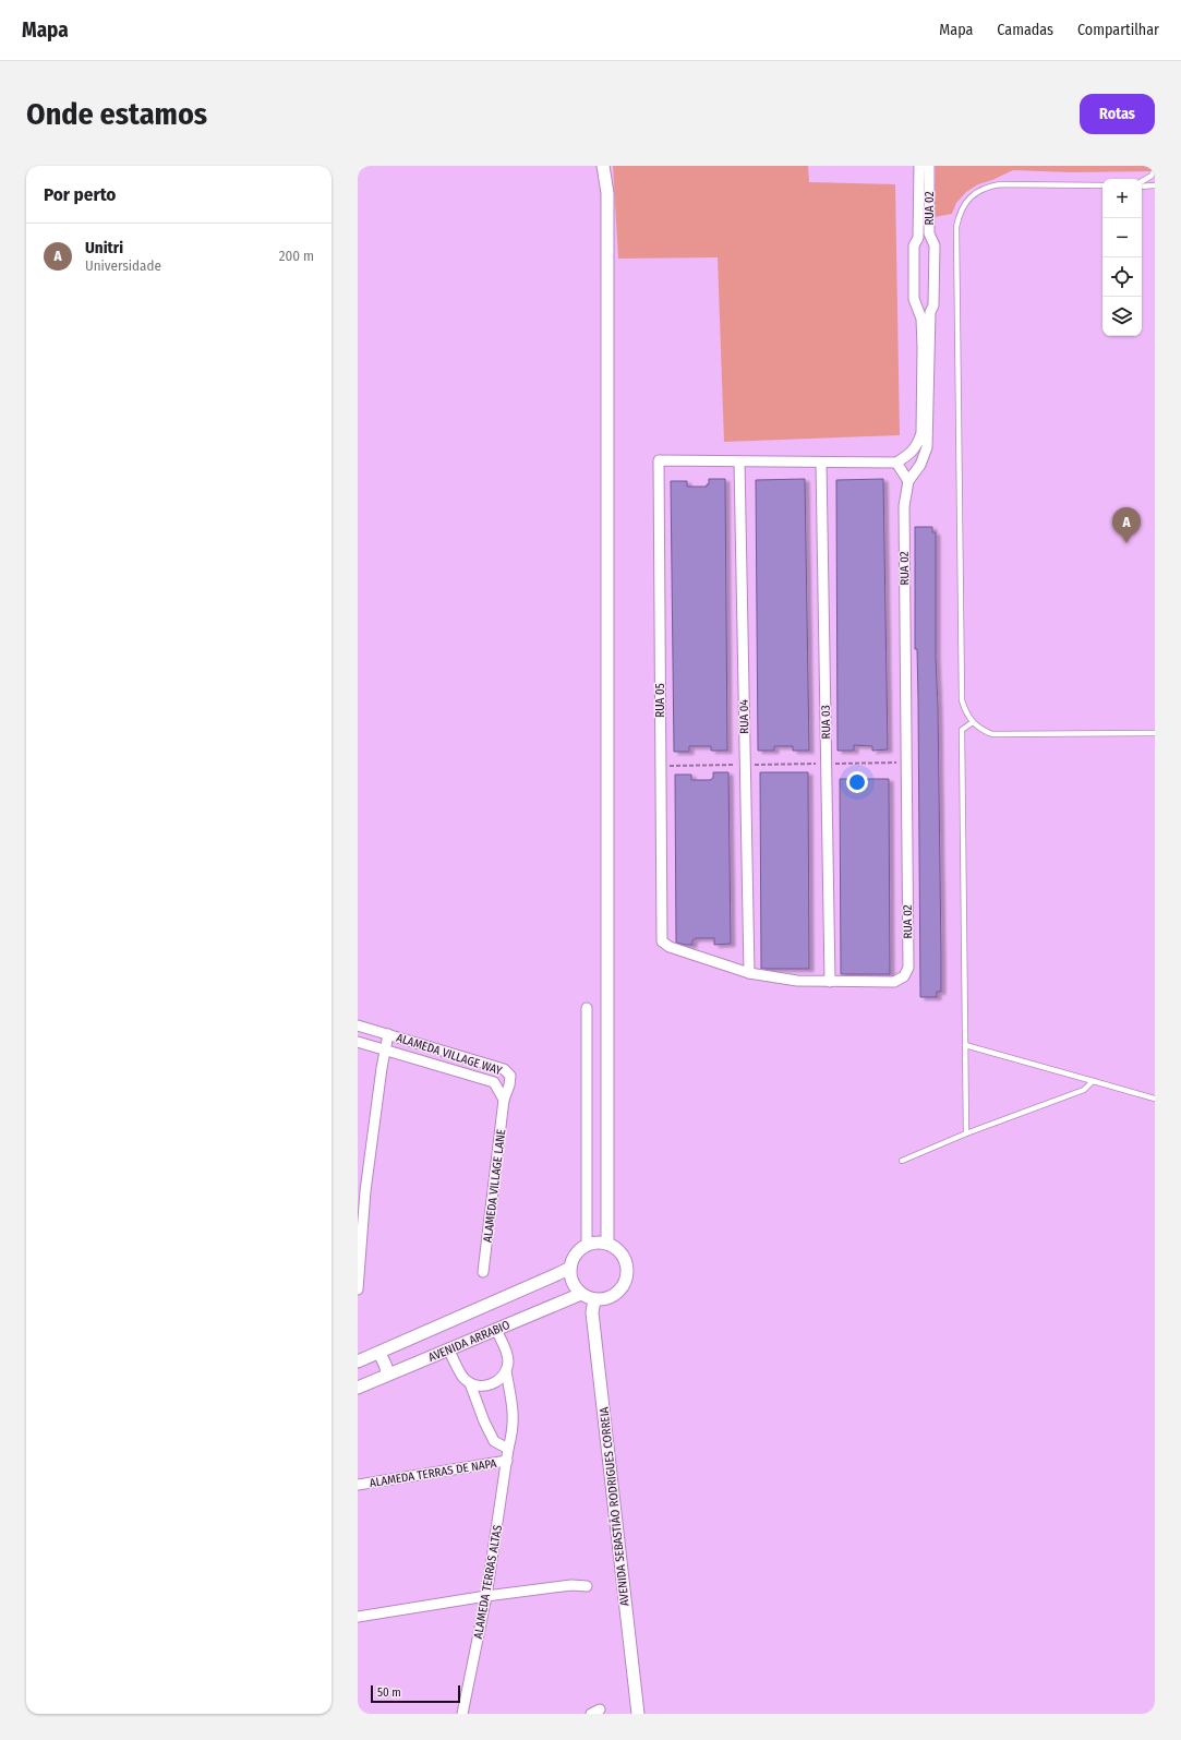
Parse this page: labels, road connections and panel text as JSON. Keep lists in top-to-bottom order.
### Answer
{
  "streets": {
    "street": [
      "RUA 02",
      "RUA 05",
      "RUA 04",
      "RUA 03",
      "ALAMEDA VILLAGE WAY",
      "ALAMEDA VILLAGE LANE",
      "AVENIDA ARRABIO",
      "ALAMEDA TERRAS DE NAPA",
      "AVENIDA SEBASTIÃO RODRIGUES CORREIA",
      "ALAMEDA TERRAS ALTAS"
    ]
  },
  "crossings": [
    ["RUA 02", "RUA 03"],
    ["RUA 05", "RUA 04"],
    ["ALAMEDA VILLAGE WAY", "ALAMEDA VILLAGE LANE"],
    ["AVENIDA ARRABIO", "AVENIDA SEBASTIÃO RODRIGUES CORREIA"],
    ["AVENIDA ARRABIO", "ALAMEDA TERRAS ALTAS"],
    ["ALAMEDA TERRAS DE NAPA", "ALAMEDA TERRAS ALTAS"]
  ],
  "scale_bar": "50 m",
  "page": {
    "header": "Mapa",
    "nav": ["Mapa", "Camadas", "Compartilhar"],
    "buttons": "Rotas",
    "title": "Onde estamos",
    "heading": "Por perto",
    "map_buttons": ["+", "−"],
    "list": [
      {
        "mark": "A",
        "name": "Unitri",
        "note": "Universidade",
        "value": "200 m"
      }
    ],
    "pins": "A",
    "scale": "50 m"
  }
}
